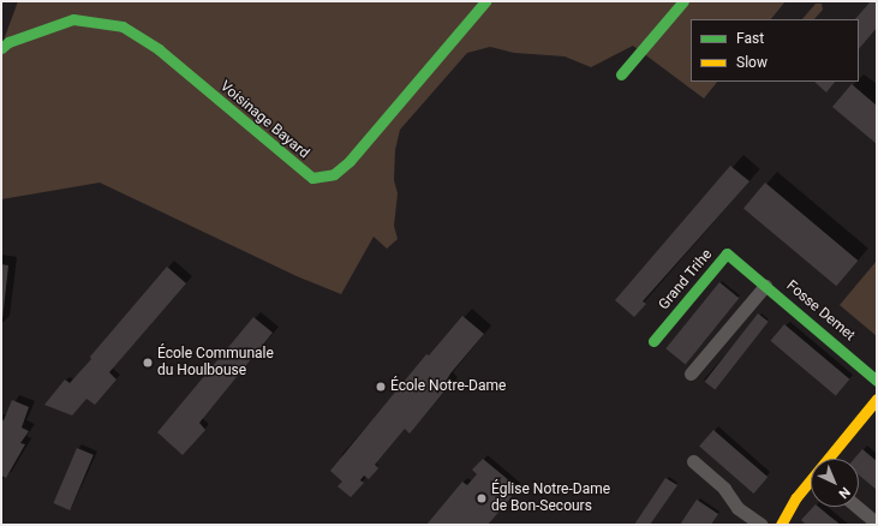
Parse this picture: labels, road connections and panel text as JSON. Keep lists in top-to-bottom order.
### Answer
{
  "streets": {
    "street": ["Voisinage Bayard", "Grand Trihe", "Fosse Demet"]
  },
  "crossings": [
    ["Grand Trihe", "Fosse Demet"]
  ],
  "places": ["École Communale du Houlbouse", "École Notre-Dame", "Église Notre-Dame de Bon-Secours"],
  "legend": ["Fast", "Slow"],
  "north": "bottom right"
}
